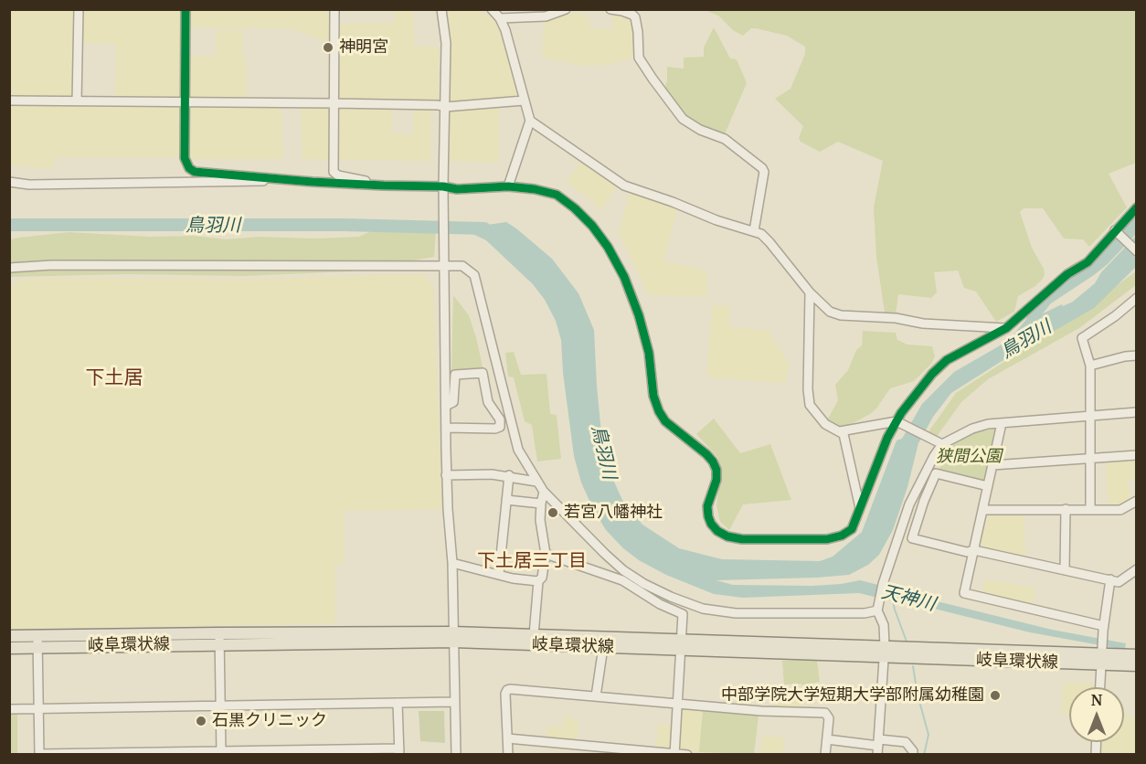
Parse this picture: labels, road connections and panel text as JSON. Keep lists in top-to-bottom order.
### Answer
{
  "streets": {
    "main road": ["岐阜環状線"]
  },
  "districts": ["下土居", "下土居三丁目"],
  "water": ["鳥羽川", "天神川"],
  "parks": ["狭間公園"],
  "places": [
    "神明宮",
    "若宮八幡神社",
    "中部学院大学短期大学部附属幼稚園",
    "石黒クリニック"
  ],
  "north": "top"
}
